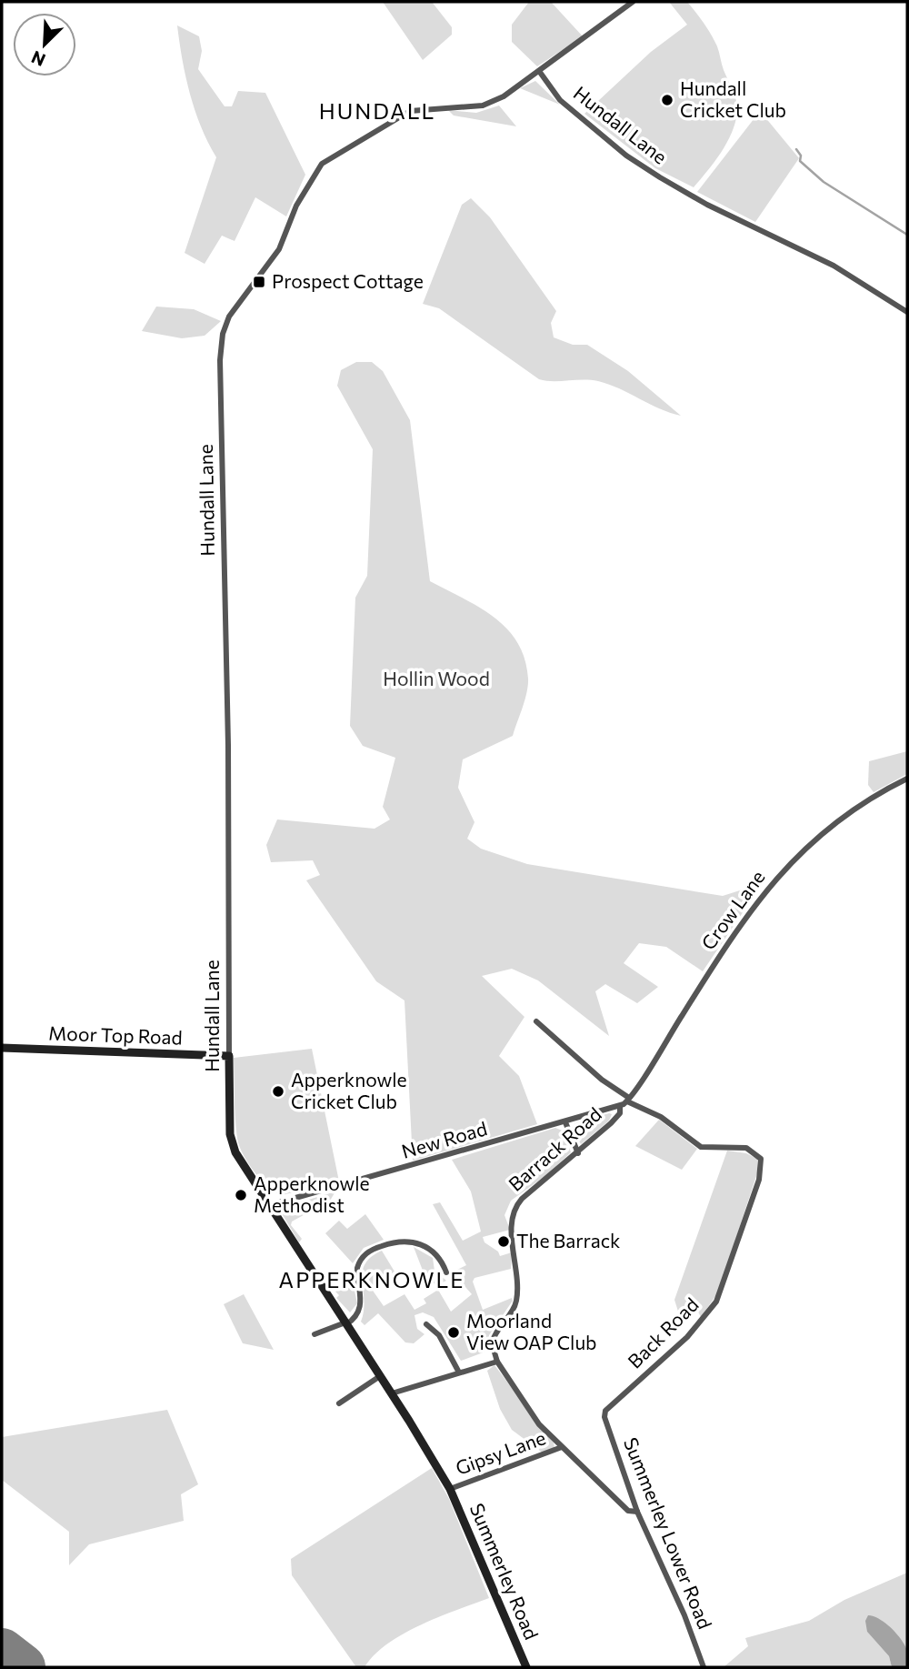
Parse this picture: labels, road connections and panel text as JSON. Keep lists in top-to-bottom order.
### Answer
{
  "streets": {
    "street": [
      "Hundall Lane",
      "Crow Lane",
      "Moor Top Road",
      "New Road",
      "Barrack Road",
      "Back Road",
      "Gipsy Lane",
      "Summerley Lower Road",
      "Summerley Road"
    ]
  },
  "crossings": [
    ["Hundall Lane", "Moor Top Road"],
    ["Hundall Lane", "New Road"],
    ["Hundall Lane", "Gipsy Lane"],
    ["Hundall Lane", "Summerley Road"],
    ["Crow Lane", "New Road"],
    ["Crow Lane", "Back Road"],
    ["New Road", "Barrack Road"],
    ["New Road", "Back Road"],
    ["Back Road", "Summerley Lower Road"],
    ["Gipsy Lane", "Summerley Road"]
  ],
  "districts": ["HUNDALL", "APPERKNOWLE"],
  "parks": ["Hollin Wood"],
  "places": {
    "other": [
      "Hundall Cricket Club",
      "Apperknowle Cricket Club",
      "Apperknowle Methodist",
      "The Barrack",
      "Moorland View OAP Club"
    ],
    "transit": ["Prospect Cottage"]
  },
  "north": "bottom left"
}
